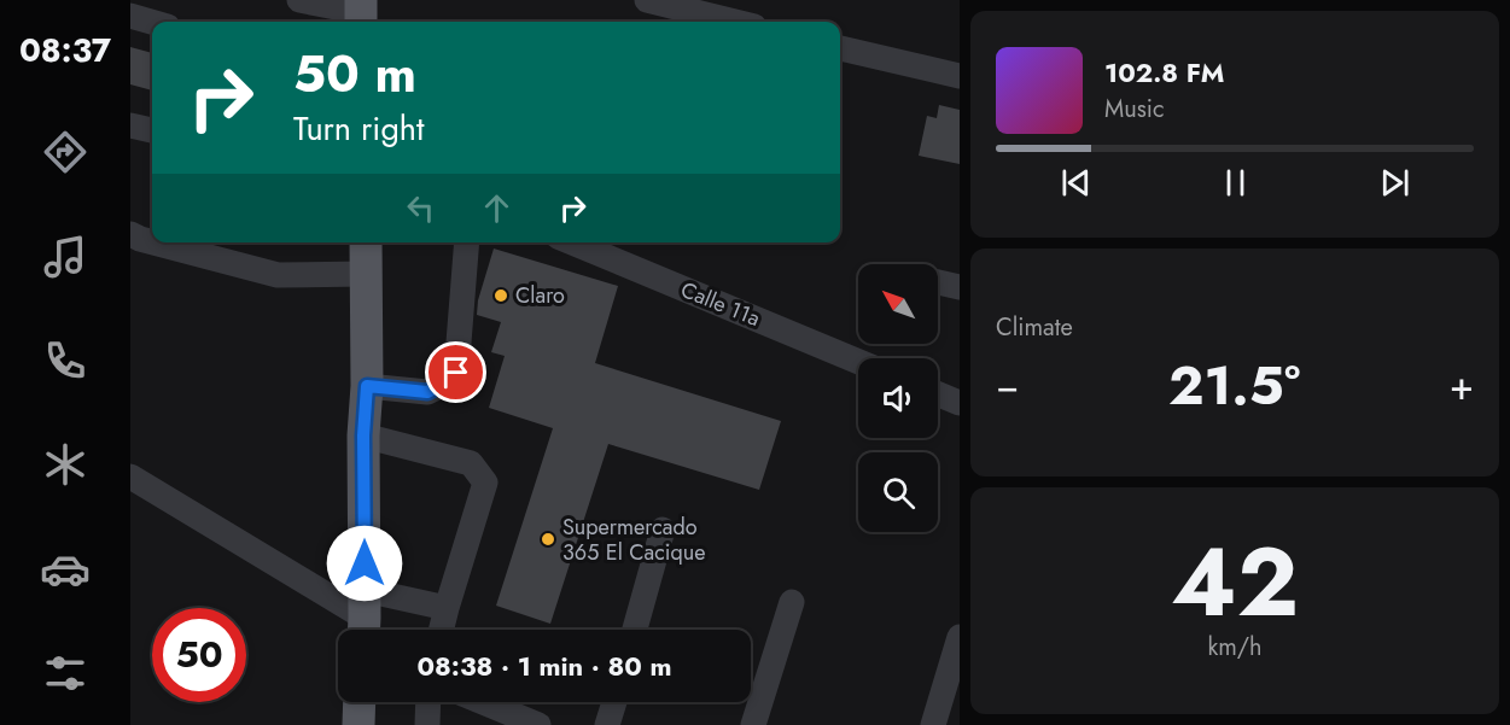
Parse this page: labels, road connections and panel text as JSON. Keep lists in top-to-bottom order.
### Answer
{
  "streets": {
    "street": ["Calle 11a"]
  },
  "places": ["Claro", "Supermercado 365 El Cacique"],
  "north": "top left",
  "page": {
    "tabs": "08:37",
    "turn": ["50 m", "Turn right"],
    "song": ["102.8 FM", "Music"],
    "tile": [
      "Climate",
      ["42", "km/h"]
    ],
    "heat": ["−", "21.5°", "+"],
    "limit": "50",
    "trip": "08:38 · 1 min · 80 m"
  }
}
